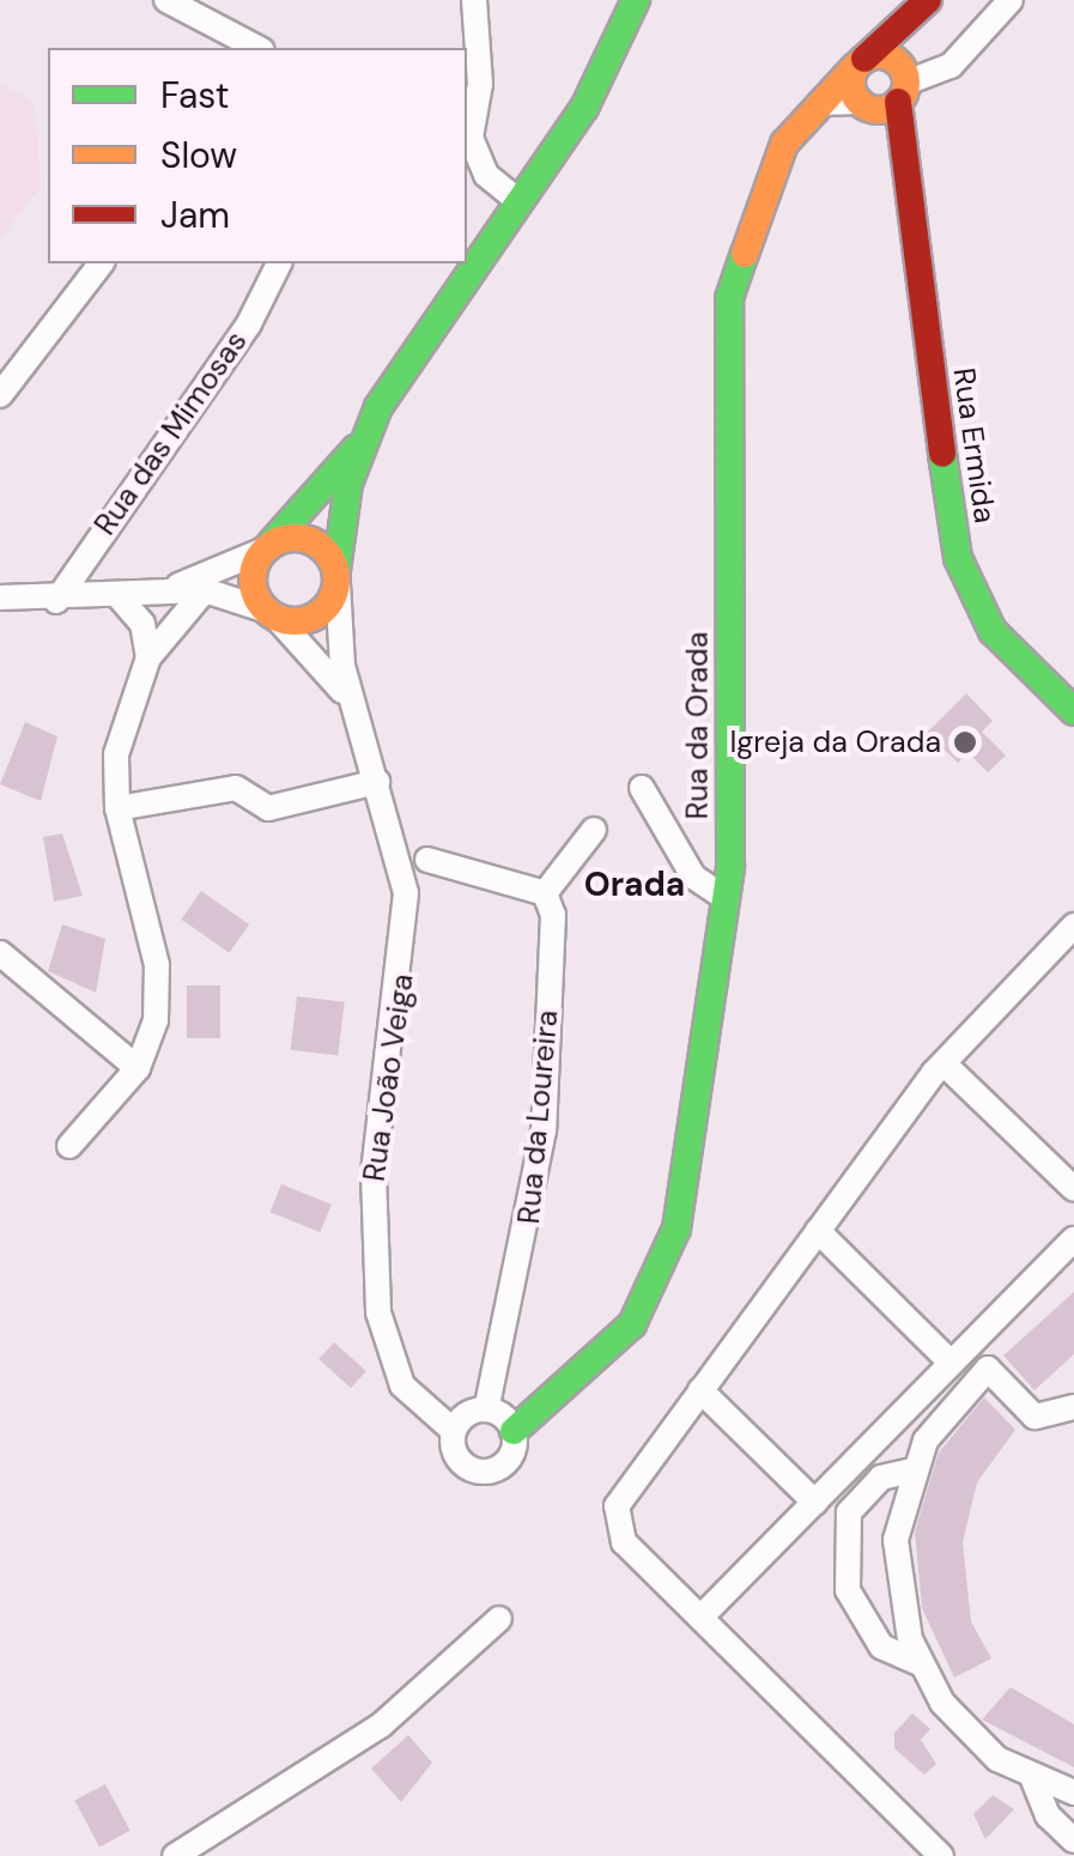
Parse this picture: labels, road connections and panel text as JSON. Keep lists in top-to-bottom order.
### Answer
{
  "streets": {
    "street": [
      "Rua das Mimosas",
      "Rua Ermida",
      "Rua da Orada",
      "Rua João Veiga",
      "Rua da Loureira"
    ]
  },
  "crossings": [
    ["Rua da Orada", "Rua João Veiga"],
    ["Rua da Orada", "Rua da Loureira"],
    ["Rua João Veiga", "Rua da Loureira"]
  ],
  "districts": ["Orada"],
  "places": ["Igreja da Orada"],
  "legend": ["Fast", "Slow", "Jam"]
}
